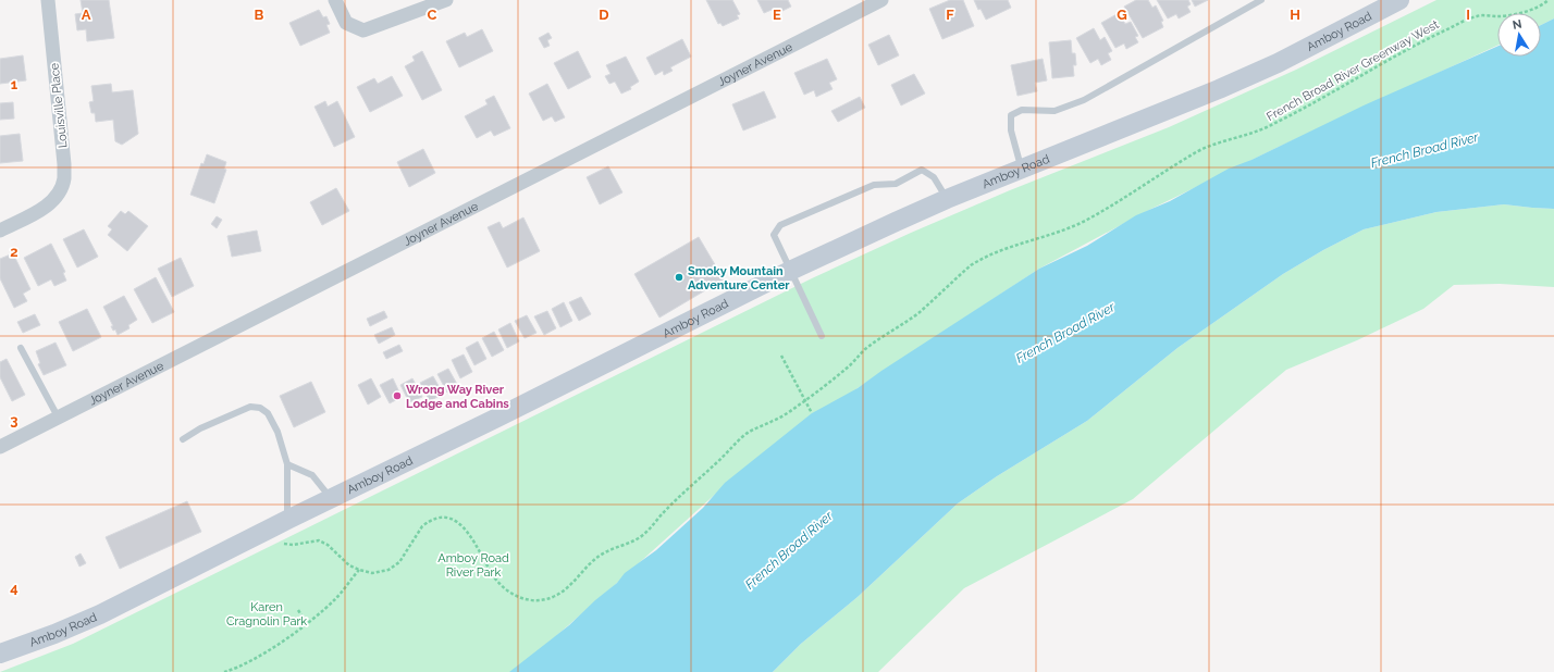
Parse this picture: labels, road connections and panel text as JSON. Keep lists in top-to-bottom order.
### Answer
{
  "streets": {
    "main road": ["Amboy Road"],
    "street": ["Joyner Avenue", "Louisville Place"],
    "path": ["French Broad River Greenway West"]
  },
  "water": ["French Broad River"],
  "parks": ["Amboy Road River Park", "Karen Cragnolin Park"],
  "places": ["Smoky Mountain Adventure Center", "Wrong Way River Lodge and Cabins"],
  "north": "top",
  "grid": {
    "columns": [
      "A",
      "B",
      "C",
      "D",
      "E",
      "F",
      "G",
      "H",
      "I"
    ],
    "rows": [
      "1",
      "2",
      "3",
      "4"
    ]
  }
}
